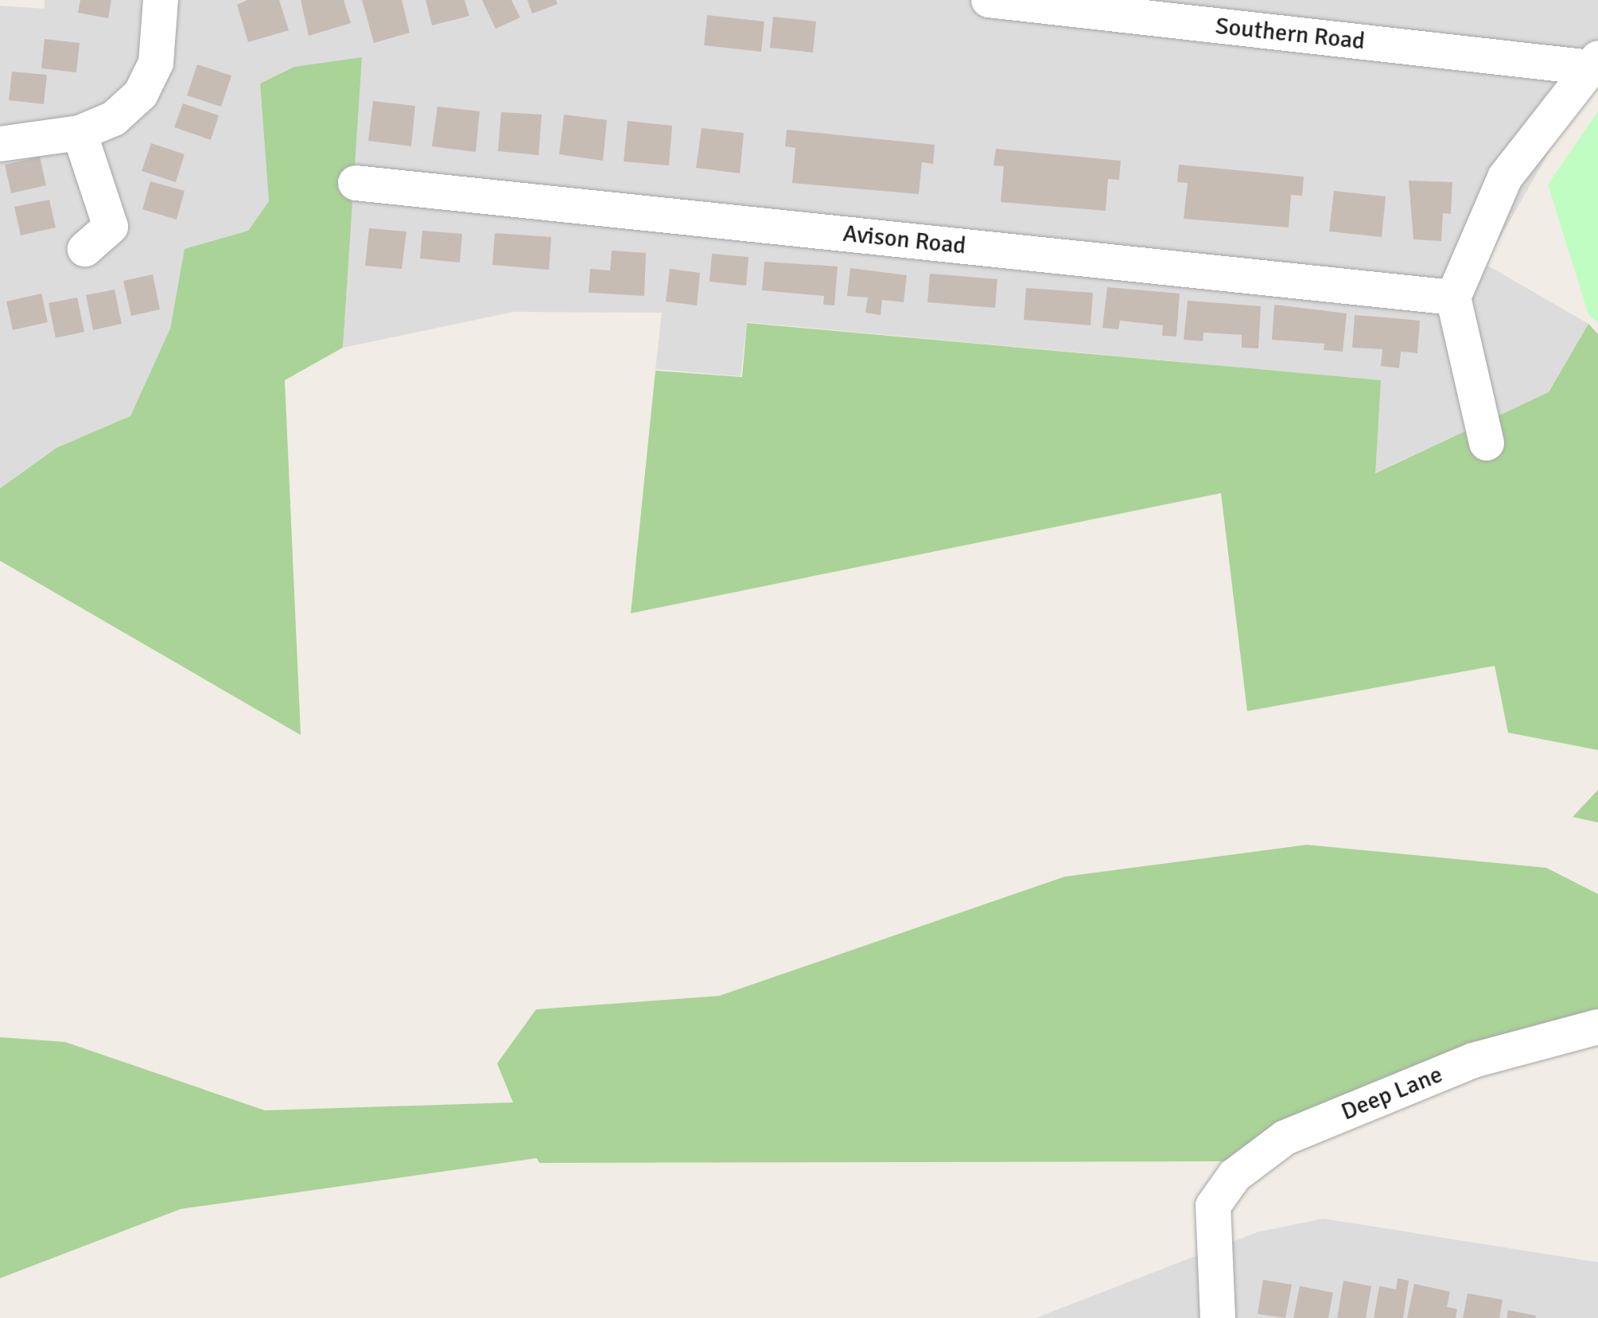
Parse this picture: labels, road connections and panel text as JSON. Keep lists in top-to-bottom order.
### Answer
{
  "streets": {
    "street": ["Southern Road", "Avison Road", "Deep Lane"]
  }
}
